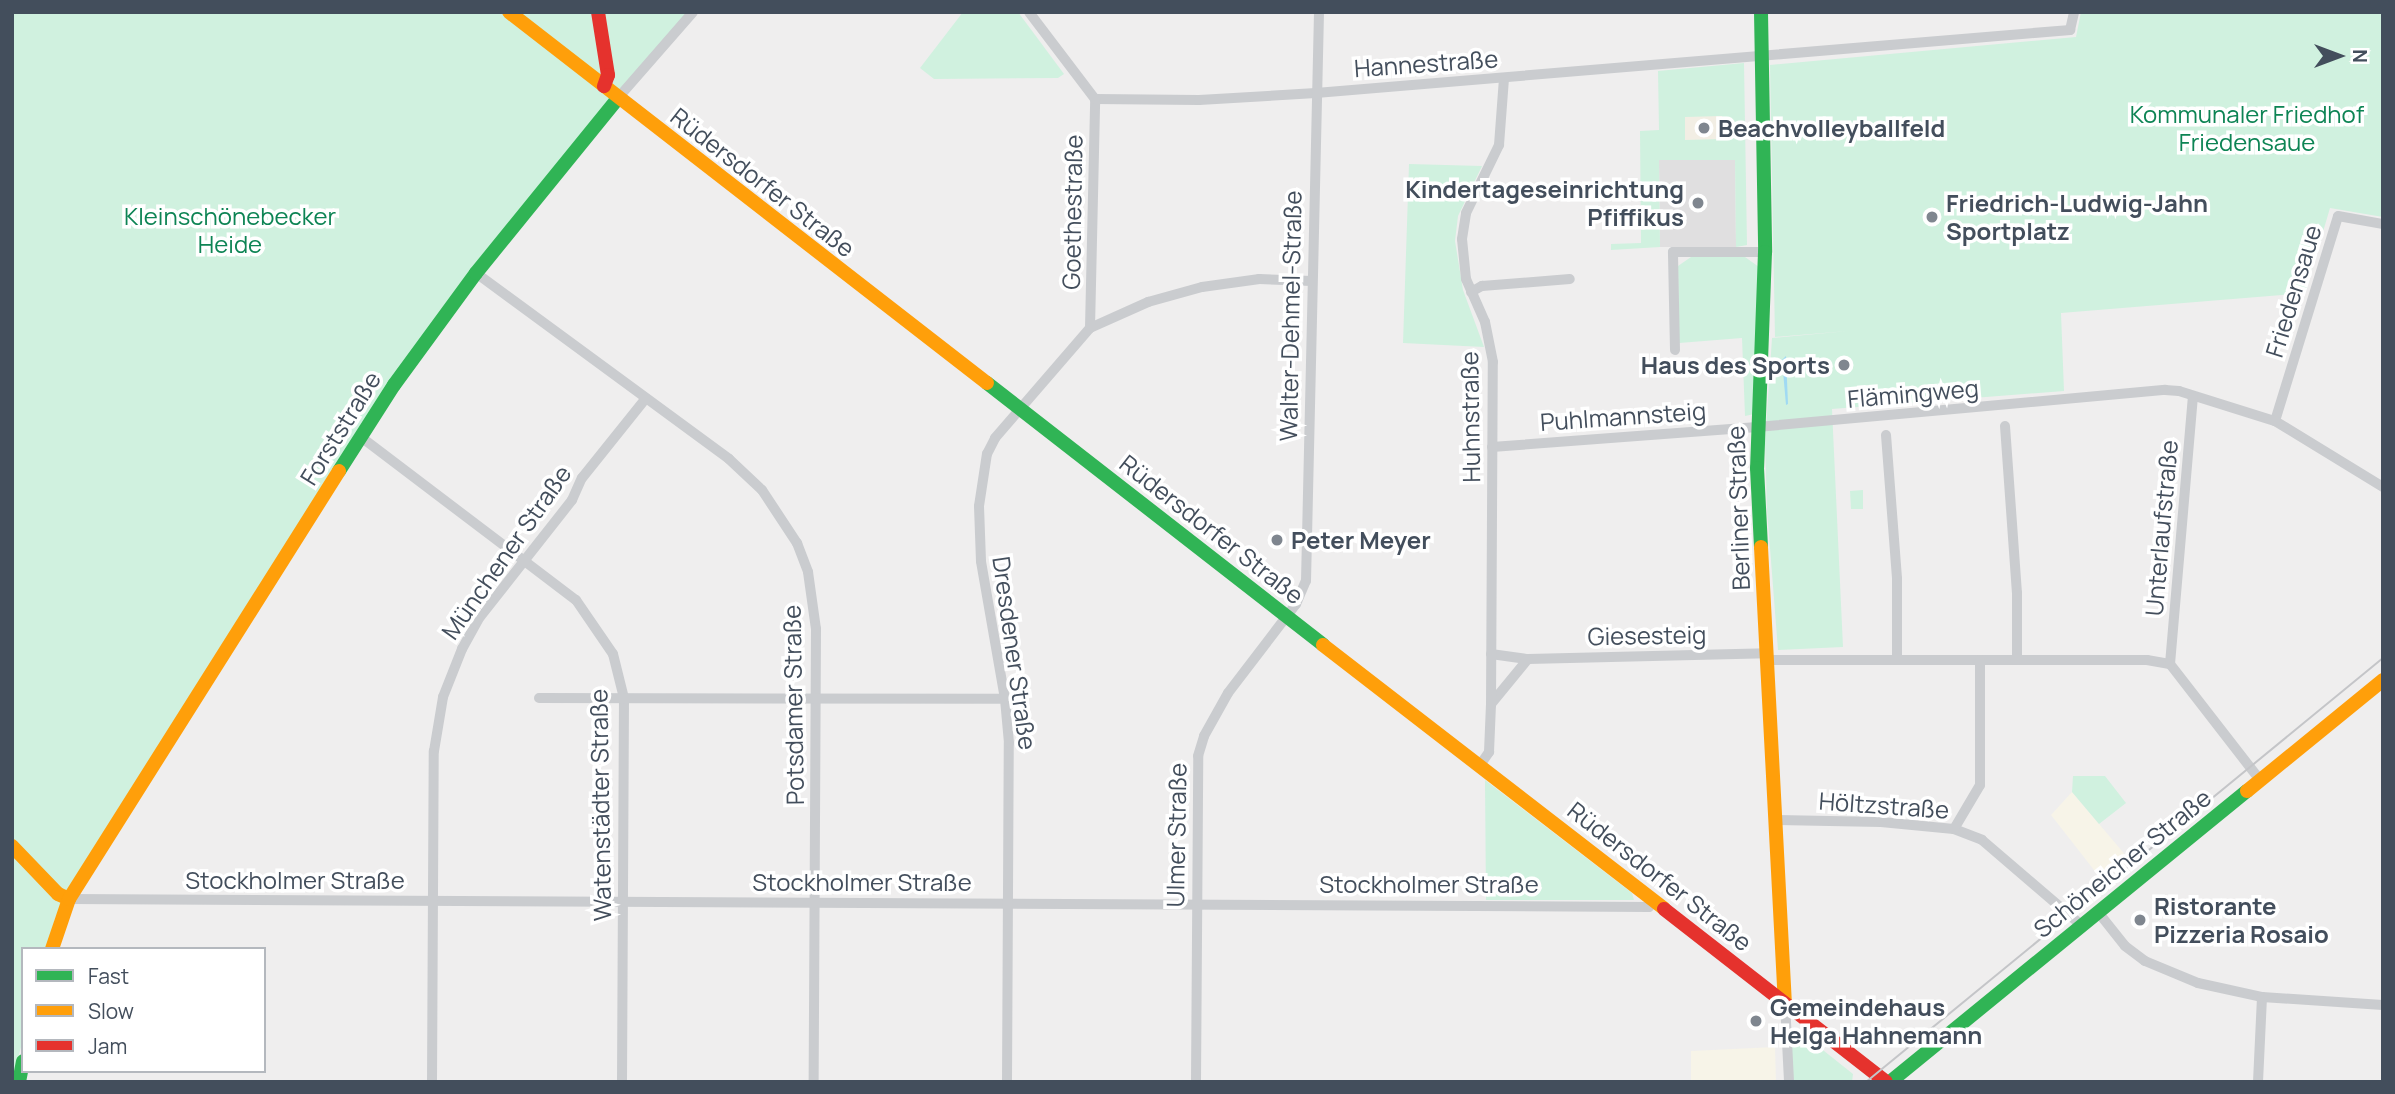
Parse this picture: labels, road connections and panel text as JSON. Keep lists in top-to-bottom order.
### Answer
{
  "streets": {
    "street": [
      "Hannestraße",
      "Rüdersdorfer Straße",
      "Goethestraße",
      "Friedensaue",
      "Walter-Dehmel-Straße",
      "Flämingweg",
      "Puhlmannsteig",
      "Huhnstraße",
      "Forststraße",
      "Berliner Straße",
      "Unterlaufstraße",
      "Münchener Straße",
      "Giesesteig",
      "Dresdener Straße",
      "Potsdamer Straße",
      "Watenstädter Straße",
      "Höltzstraße",
      "Ulmer Straße",
      "Schöneicher Straße",
      "Stockholmer Straße"
    ]
  },
  "crossings": [
    ["Hannestraße", "Goethestraße"],
    ["Hannestraße", "Walter-Dehmel-Straße"],
    ["Hannestraße", "Huhnstraße"],
    ["Hannestraße", "Berliner Straße"],
    ["Rüdersdorfer Straße", "Walter-Dehmel-Straße"],
    ["Rüdersdorfer Straße", "Huhnstraße"],
    ["Rüdersdorfer Straße", "Forststraße"],
    ["Rüdersdorfer Straße", "Berliner Straße"],
    ["Rüdersdorfer Straße", "Dresdener Straße"],
    ["Rüdersdorfer Straße", "Ulmer Straße"],
    ["Rüdersdorfer Straße", "Schöneicher Straße"],
    ["Rüdersdorfer Straße", "Stockholmer Straße"],
    ["Friedensaue", "Flämingweg"],
    ["Walter-Dehmel-Straße", "Ulmer Straße"],
    ["Flämingweg", "Puhlmannsteig"],
    ["Flämingweg", "Berliner Straße"],
    ["Flämingweg", "Unterlaufstraße"],
    ["Puhlmannsteig", "Huhnstraße"],
    ["Puhlmannsteig", "Berliner Straße"],
    ["Huhnstraße", "Giesesteig"],
    ["Forststraße", "Potsdamer Straße"],
    ["Forststraße", "Watenstädter Straße"],
    ["Forststraße", "Stockholmer Straße"],
    ["Berliner Straße", "Giesesteig"],
    ["Berliner Straße", "Höltzstraße"],
    ["Unterlaufstraße", "Giesesteig"],
    ["Münchener Straße", "Potsdamer Straße"],
    ["Münchener Straße", "Watenstädter Straße"],
    ["Münchener Straße", "Stockholmer Straße"],
    ["Dresdener Straße", "Stockholmer Straße"],
    ["Potsdamer Straße", "Stockholmer Straße"],
    ["Watenstädter Straße", "Stockholmer Straße"],
    ["Höltzstraße", "Schöneicher Straße"],
    ["Ulmer Straße", "Stockholmer Straße"]
  ],
  "parks": ["Kommunaler Friedhof Friedensaue", "Kleinschönebecker Heide"],
  "places": [
    "Beachvolleyballfeld",
    "Kindertageseinrichtung Pfiffikus",
    "Friedrich-Ludwig-Jahn Sportplatz",
    "Haus des Sports",
    "Peter Meyer",
    "Ristorante Pizzeria Rosaio",
    "Gemeindehaus Helga Hahnemann"
  ],
  "legend": ["Fast", "Slow", "Jam"],
  "north": "right"
}
